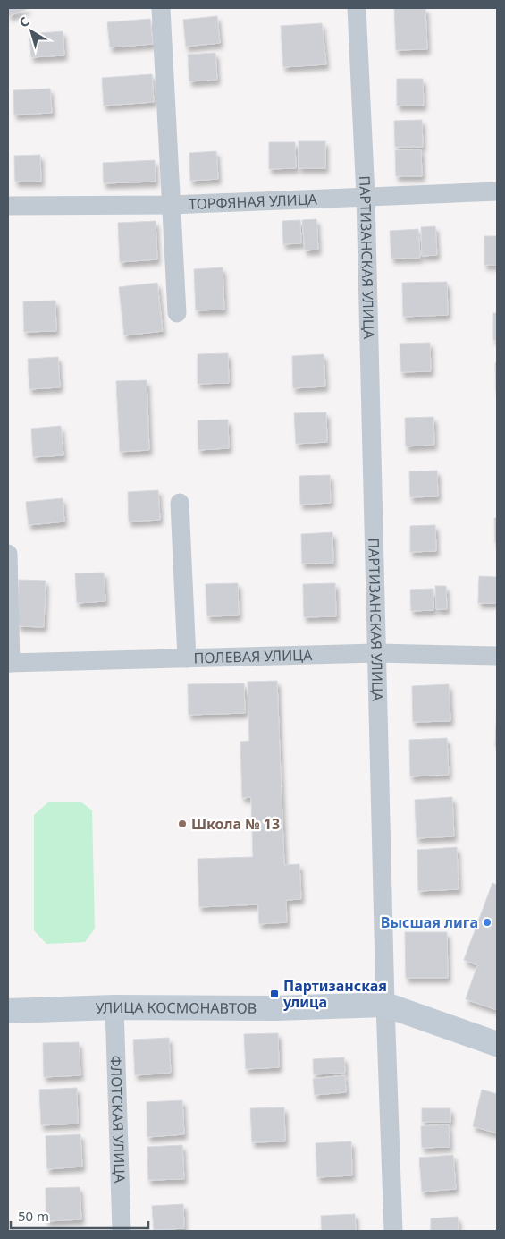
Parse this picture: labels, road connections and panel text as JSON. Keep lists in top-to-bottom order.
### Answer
{
  "streets": {
    "street": [
      "ТОРФЯНАЯ УЛИЦА",
      "ПАРТИЗАНСКАЯ УЛИЦА",
      "ПОЛЕВАЯ УЛИЦА",
      "УЛИЦА КОСМОНАВТОВ",
      "ФЛОТСКАЯ УЛИЦА"
    ]
  },
  "crossings": [
    ["ТОРФЯНАЯ УЛИЦА", "ПАРТИЗАНСКАЯ УЛИЦА"],
    ["ПАРТИЗАНСКАЯ УЛИЦА", "ПОЛЕВАЯ УЛИЦА"],
    ["ПАРТИЗАНСКАЯ УЛИЦА", "УЛИЦА КОСМОНАВТОВ"],
    ["УЛИЦА КОСМОНАВТОВ", "ФЛОТСКАЯ УЛИЦА"]
  ],
  "places": {
    "other": ["Школа № 13", "Высшая лига"],
    "transit": ["Партизанская улица"]
  },
  "scale_bar": "50 m",
  "north": "top left"
}
